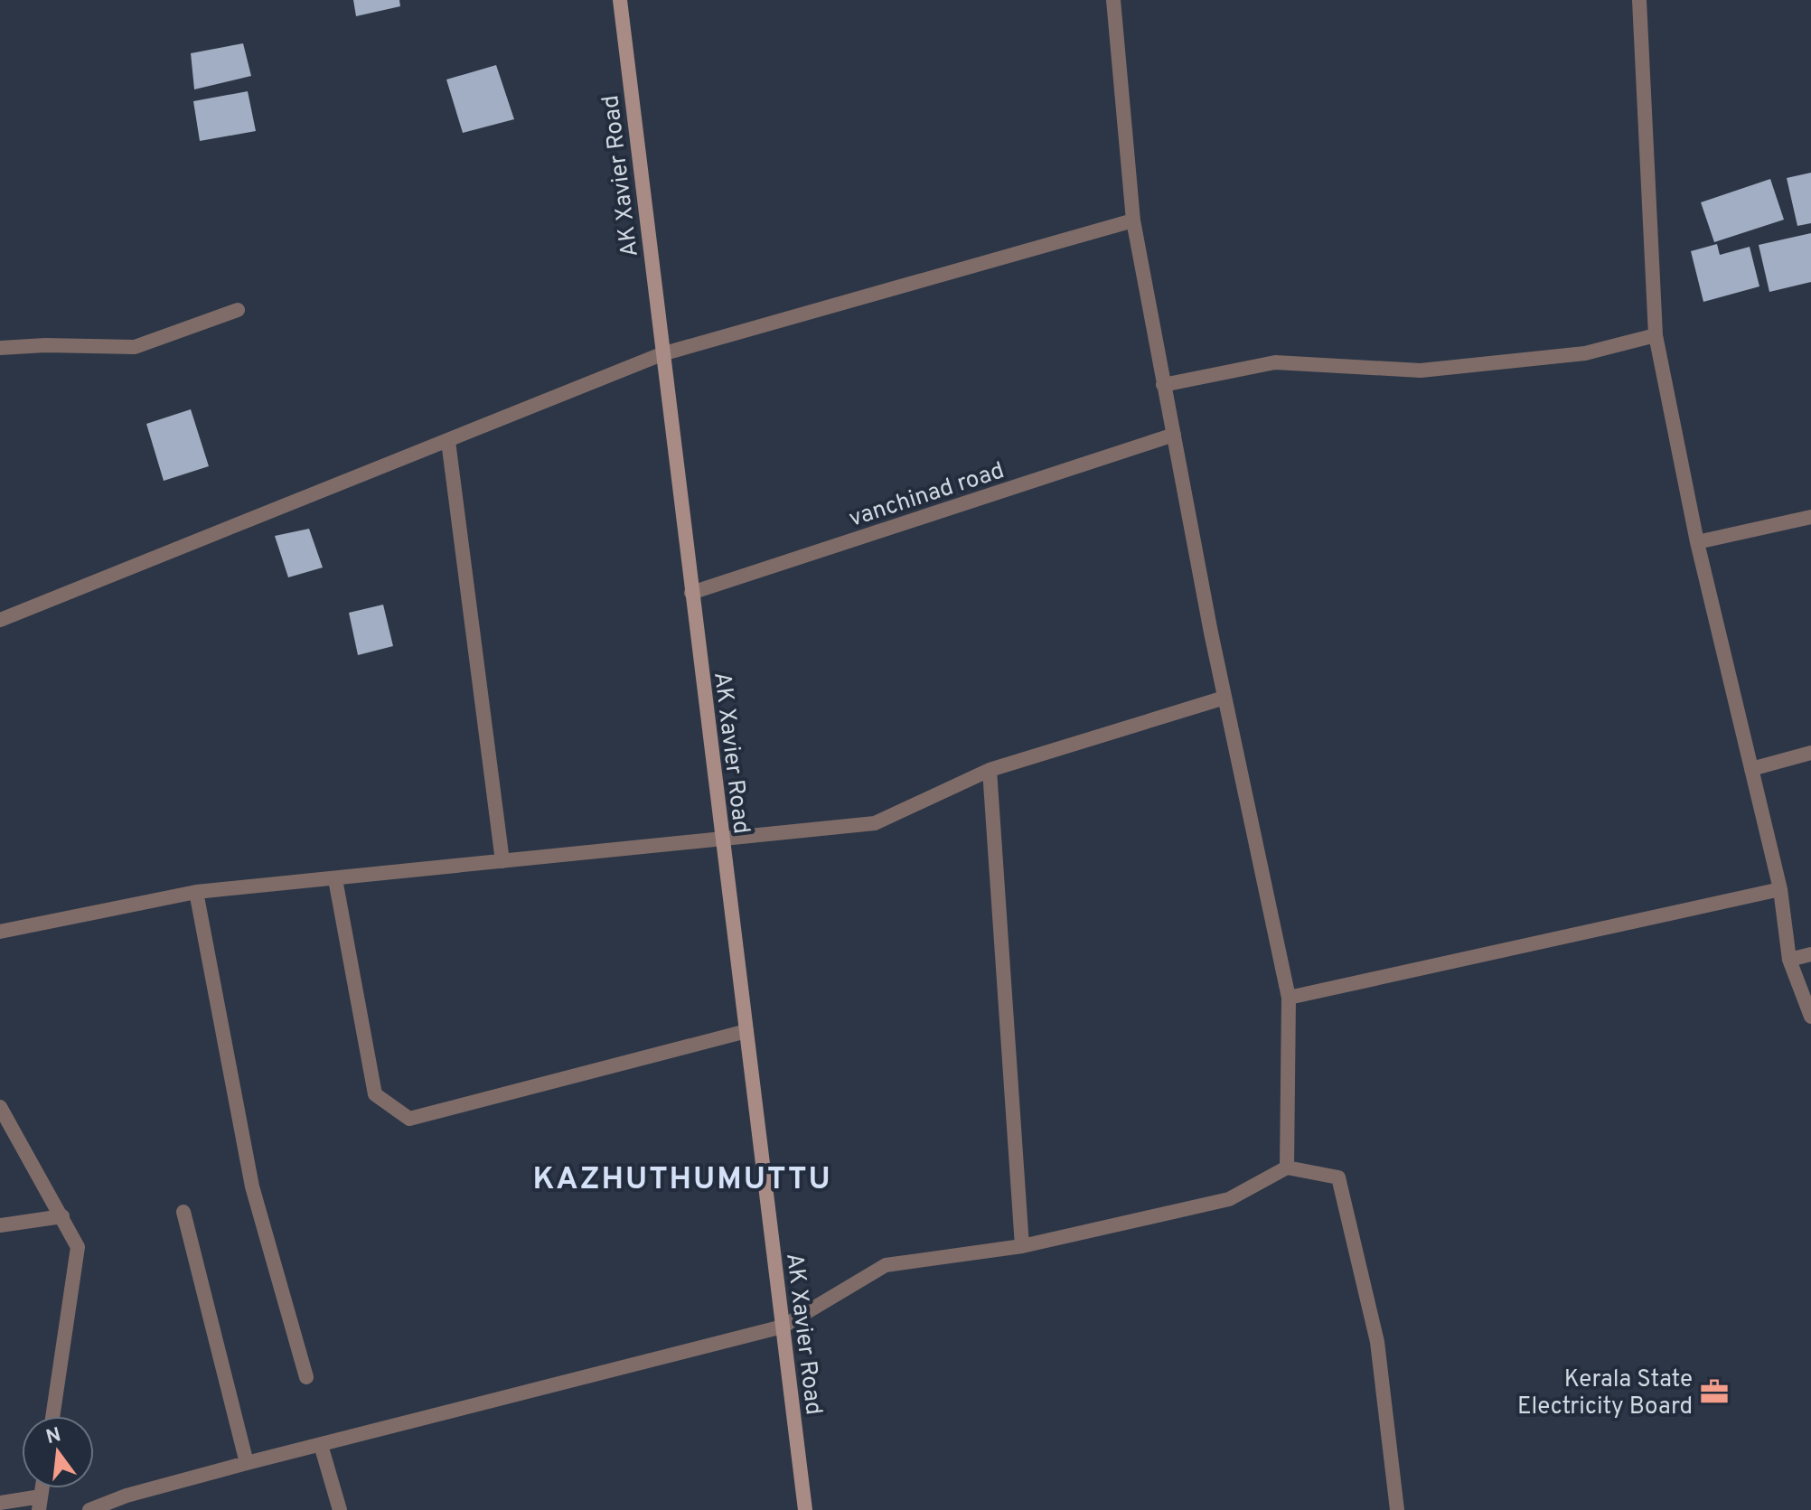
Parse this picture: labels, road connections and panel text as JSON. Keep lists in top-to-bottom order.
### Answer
{
  "streets": {
    "main road": ["AK Xavier Road"],
    "street": ["vanchinad road"]
  },
  "crossings": [
    ["AK Xavier Road", "vanchinad road"]
  ],
  "districts": ["KAZHUTHUMUTTU"],
  "places": {
    "office": ["Kerala State Electricity Board"]
  },
  "north": "top"
}
